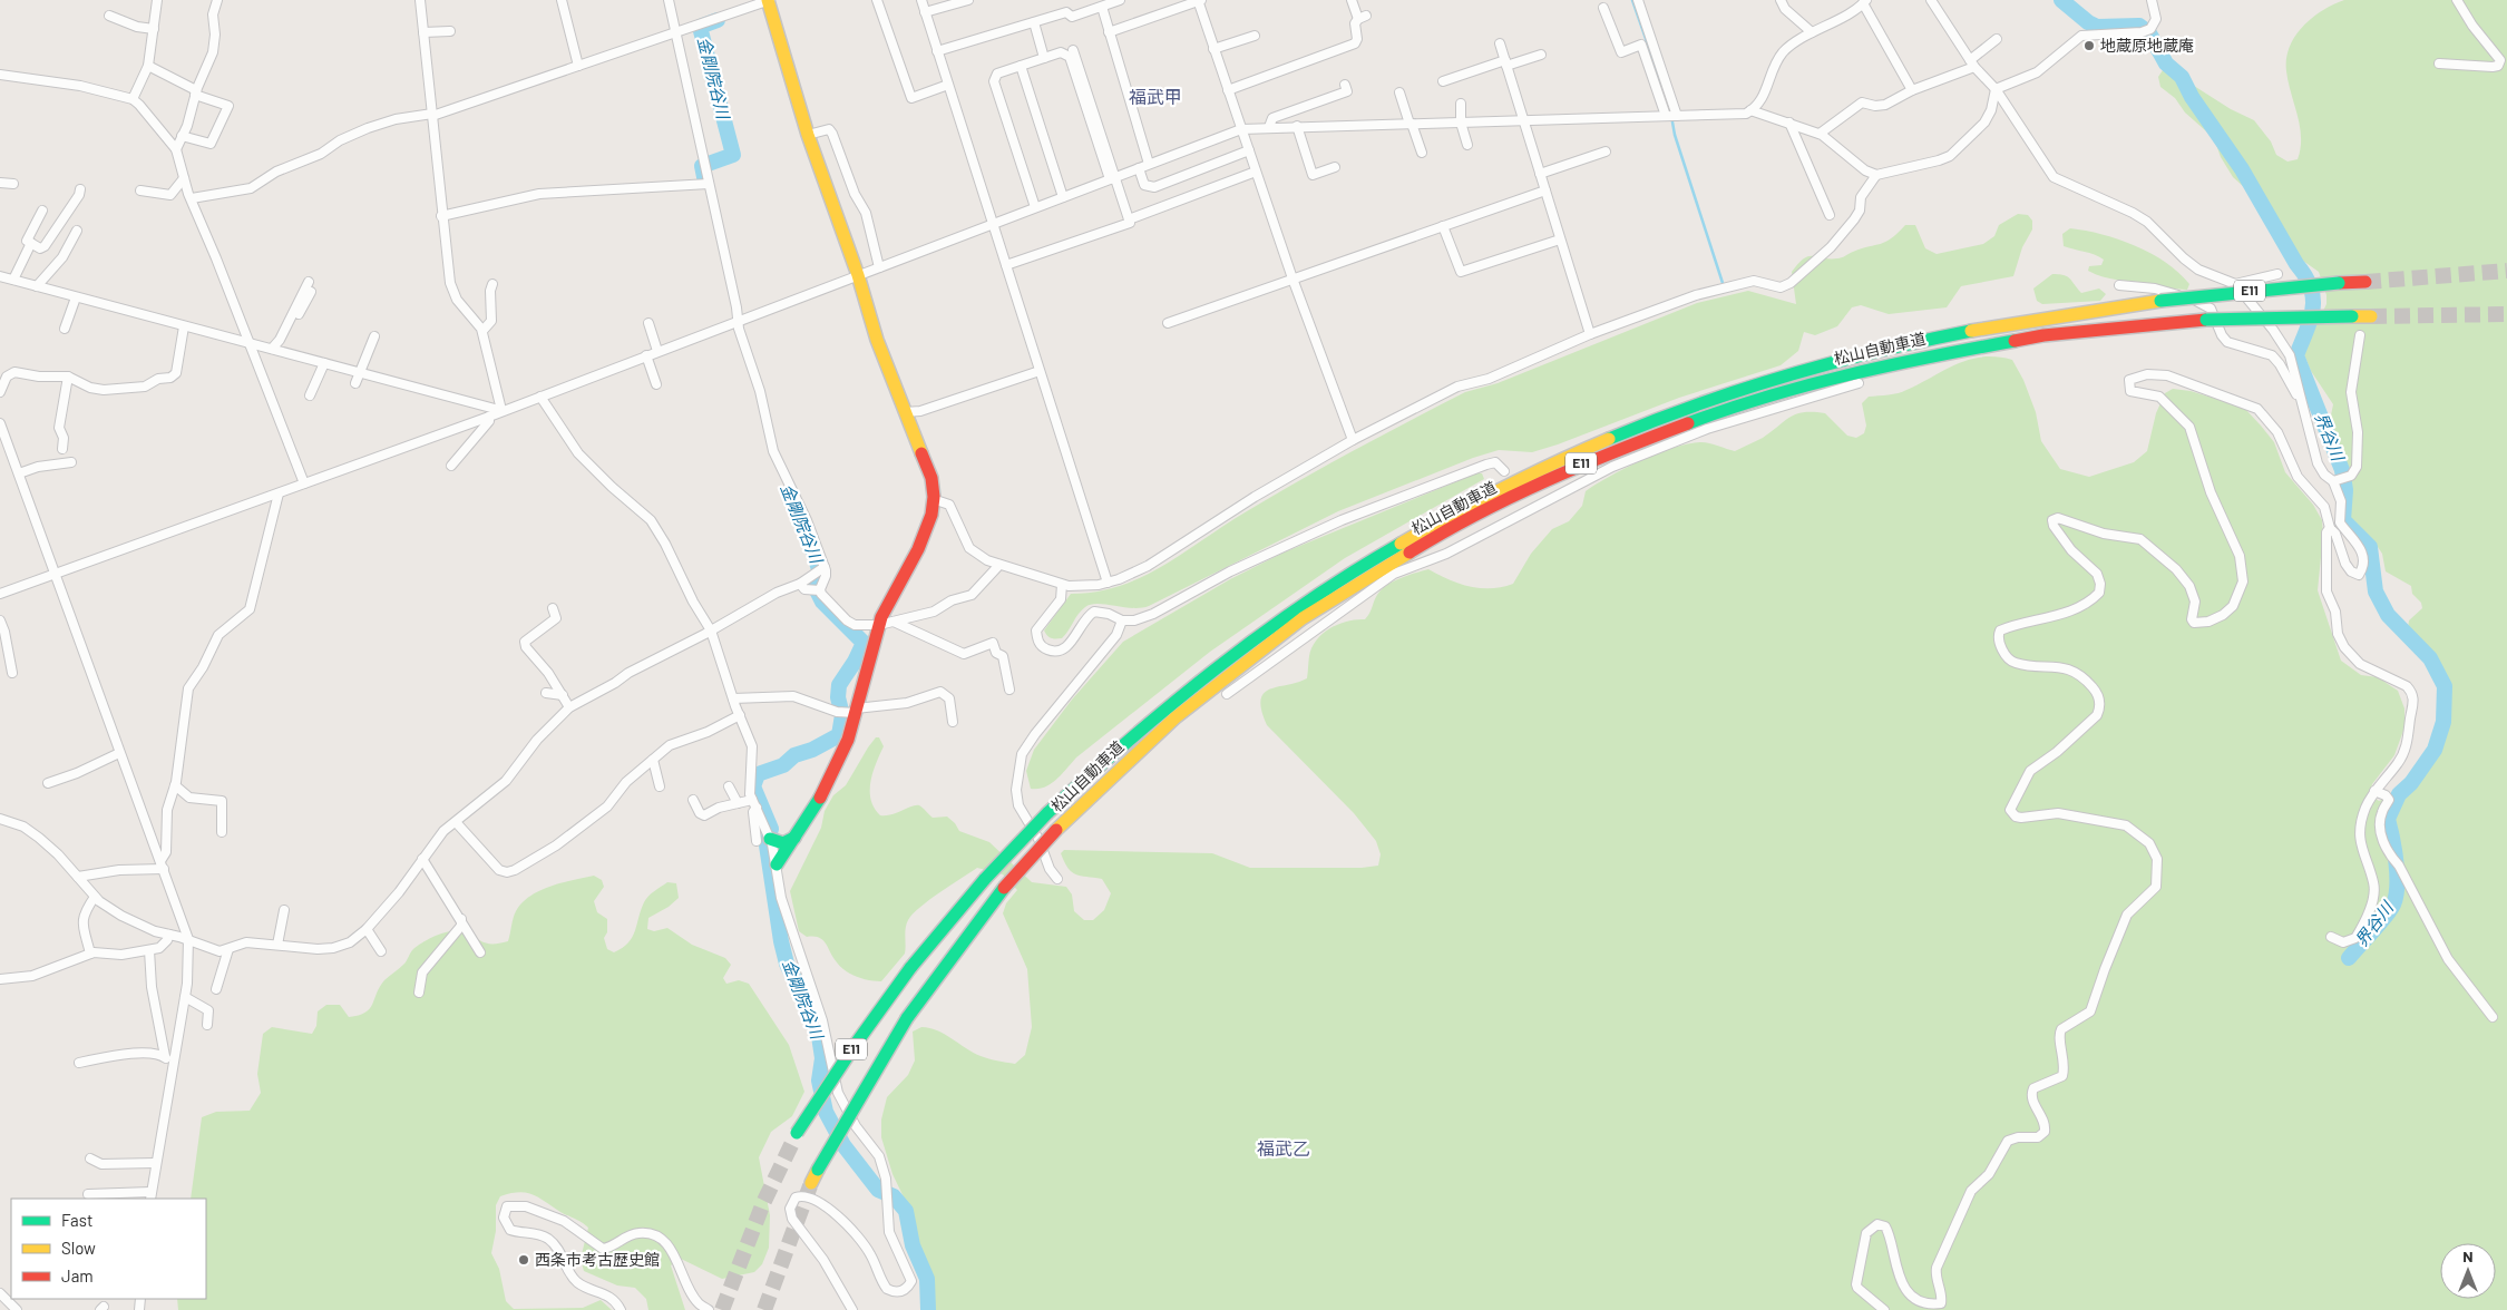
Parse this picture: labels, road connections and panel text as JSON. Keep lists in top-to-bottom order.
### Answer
{
  "streets": {
    "main road": ["E11", "松山自動車道"]
  },
  "districts": ["福武甲", "福武乙"],
  "water": ["金剛院谷川", "界谷川"],
  "places": ["地蔵原地蔵庵", "西条市考古歴史館"],
  "legend": ["Fast", "Slow", "Jam"],
  "north": "top"
}
